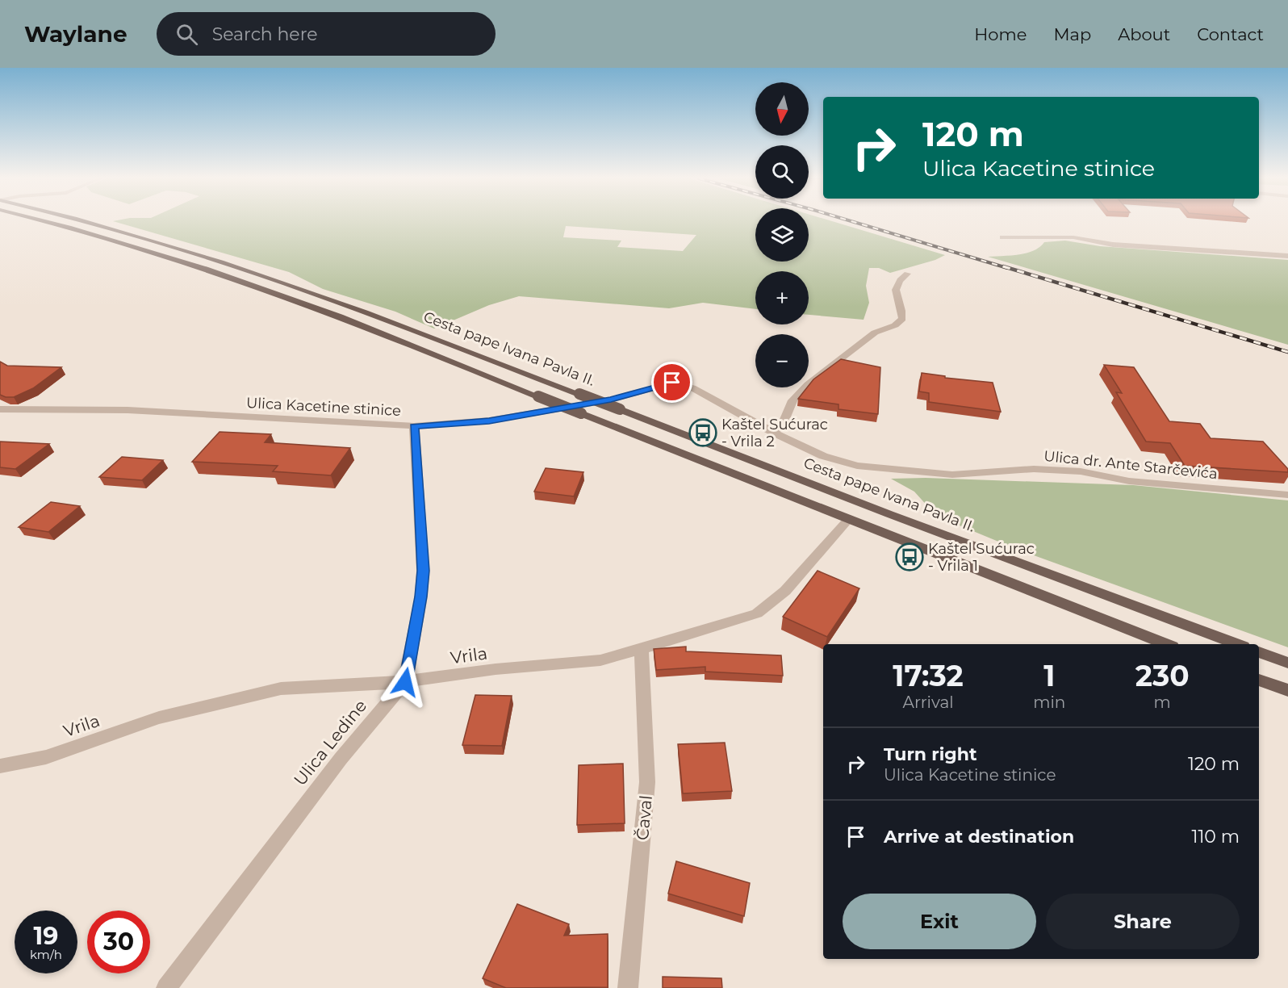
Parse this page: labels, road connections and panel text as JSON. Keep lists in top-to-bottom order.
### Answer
{
  "streets": {
    "main road": ["Cesta pape Ivana Pavla II."],
    "street": [
      "Ulica Kacetine stinice",
      "Ulica dr. Ante Starčevića",
      "Vrila",
      "Ulica Ledine",
      "Čaval"
    ]
  },
  "crossings": [
    ["Ulica Kacetine stinice", "Ulica dr. Ante Starčevića"],
    ["Ulica Kacetine stinice", "Ulica Ledine"],
    ["Vrila", "Ulica Ledine"],
    ["Vrila", "Čaval"]
  ],
  "places": {
    "bus stop": ["Kaštel Sućurac - Vrila 2", "Kaštel Sućurac - Vrila 1"]
  },
  "north": "bottom",
  "page": {
    "header": "Waylane",
    "search": "Search here",
    "nav": [
      "Home",
      "Map",
      "About",
      "Contact"
    ],
    "map_buttons": ["+", "−"],
    "turn": ["120 m", "Ulica Kacetine stinice"],
    "eta": [
      "17:32",
      "Arrival",
      "1",
      "min",
      "230",
      "m"
    ],
    "list": [
      {
        "name": "Turn right",
        "note": "Ulica Kacetine stinice",
        "value": "120 m"
      },
      {
        "name": "Arrive at destination",
        "value": "110 m"
      }
    ],
    "buttons": ["Exit", "Share"],
    "speed": "19 km/h",
    "limit": "30"
  }
}
